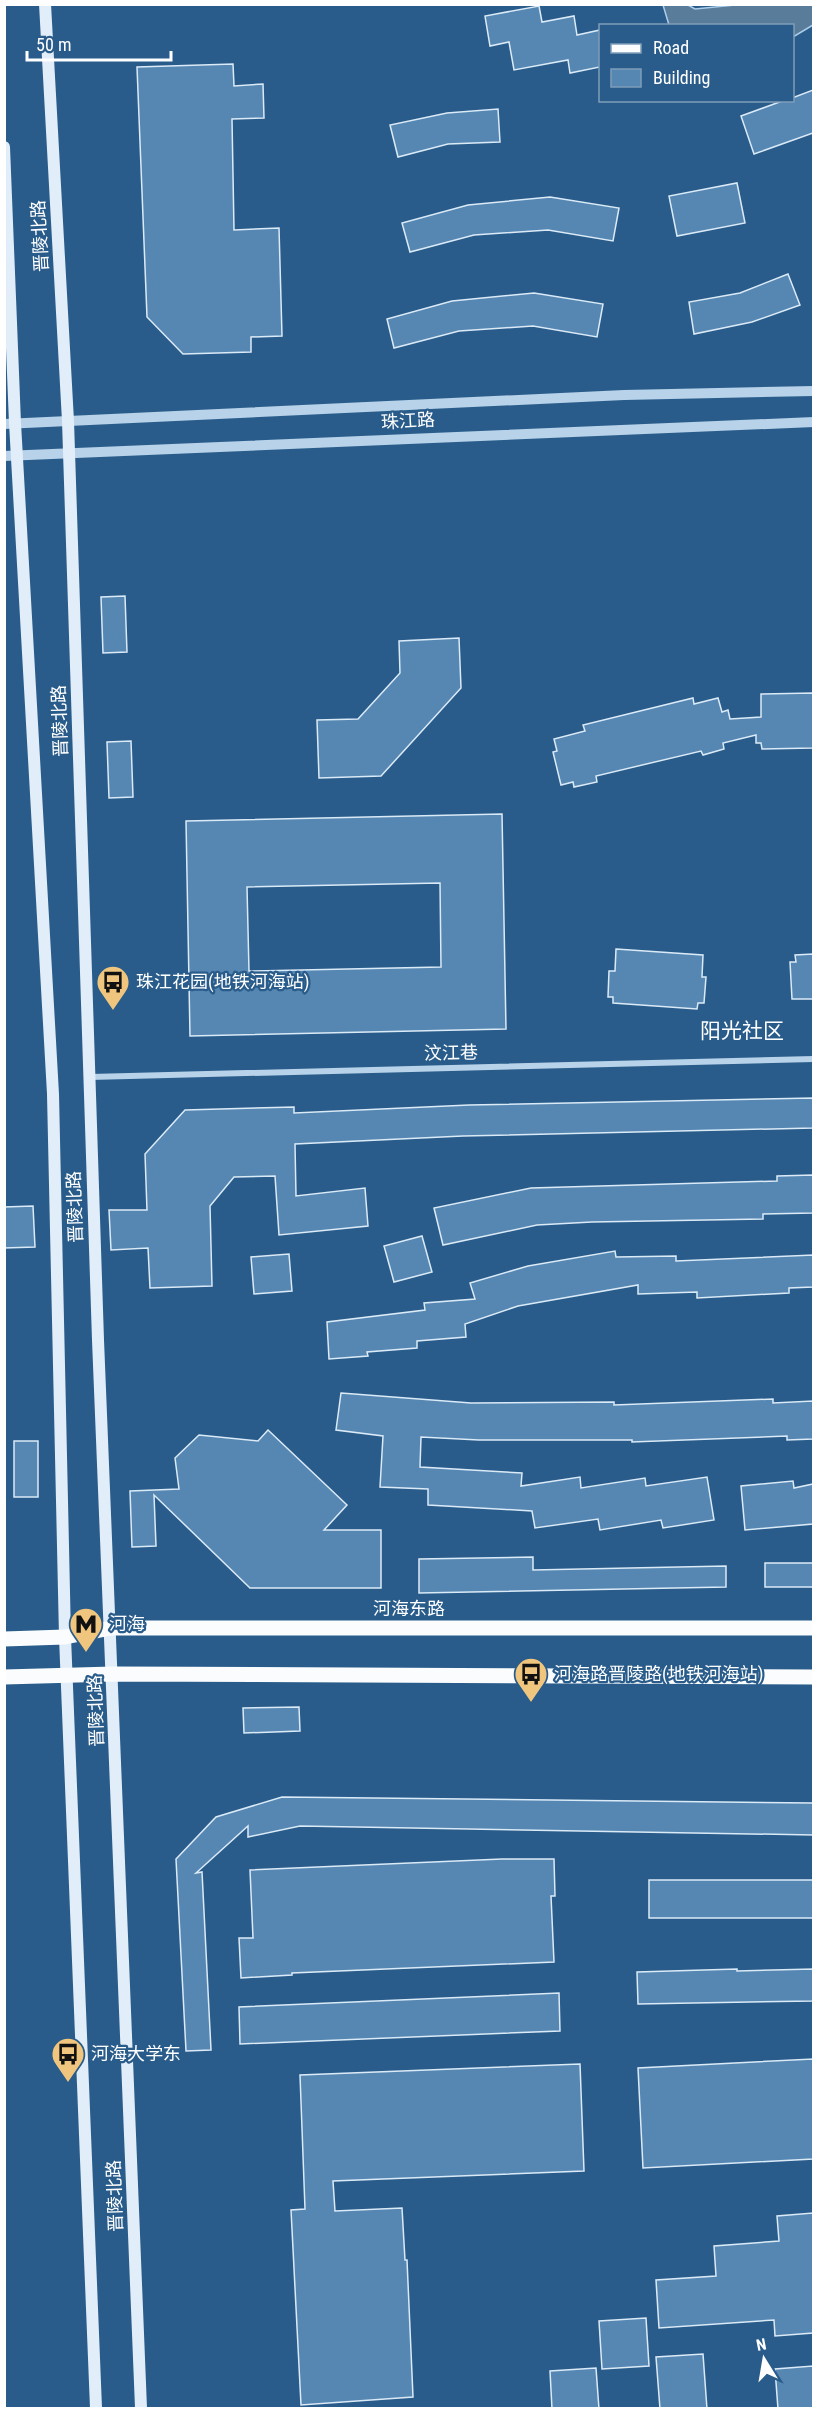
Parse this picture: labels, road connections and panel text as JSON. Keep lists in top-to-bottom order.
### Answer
{
  "streets": {
    "main road": ["晋陵北路", "河海东路"],
    "street": ["珠江路", "汶江巷"]
  },
  "crossings": [
    ["晋陵北路", "珠江路"],
    ["晋陵北路", "汶江巷"],
    ["晋陵北路", "河海东路"]
  ],
  "districts": ["阳光社区"],
  "places": {
    "bus stop": ["珠江花园(地铁河海站)", "河海路晋陵路(地铁河海站)", "河海大学东"],
    "metro station": ["河海"]
  },
  "legend": ["Road", "Building"],
  "scale_bar": "50 m",
  "north": "top"
}
